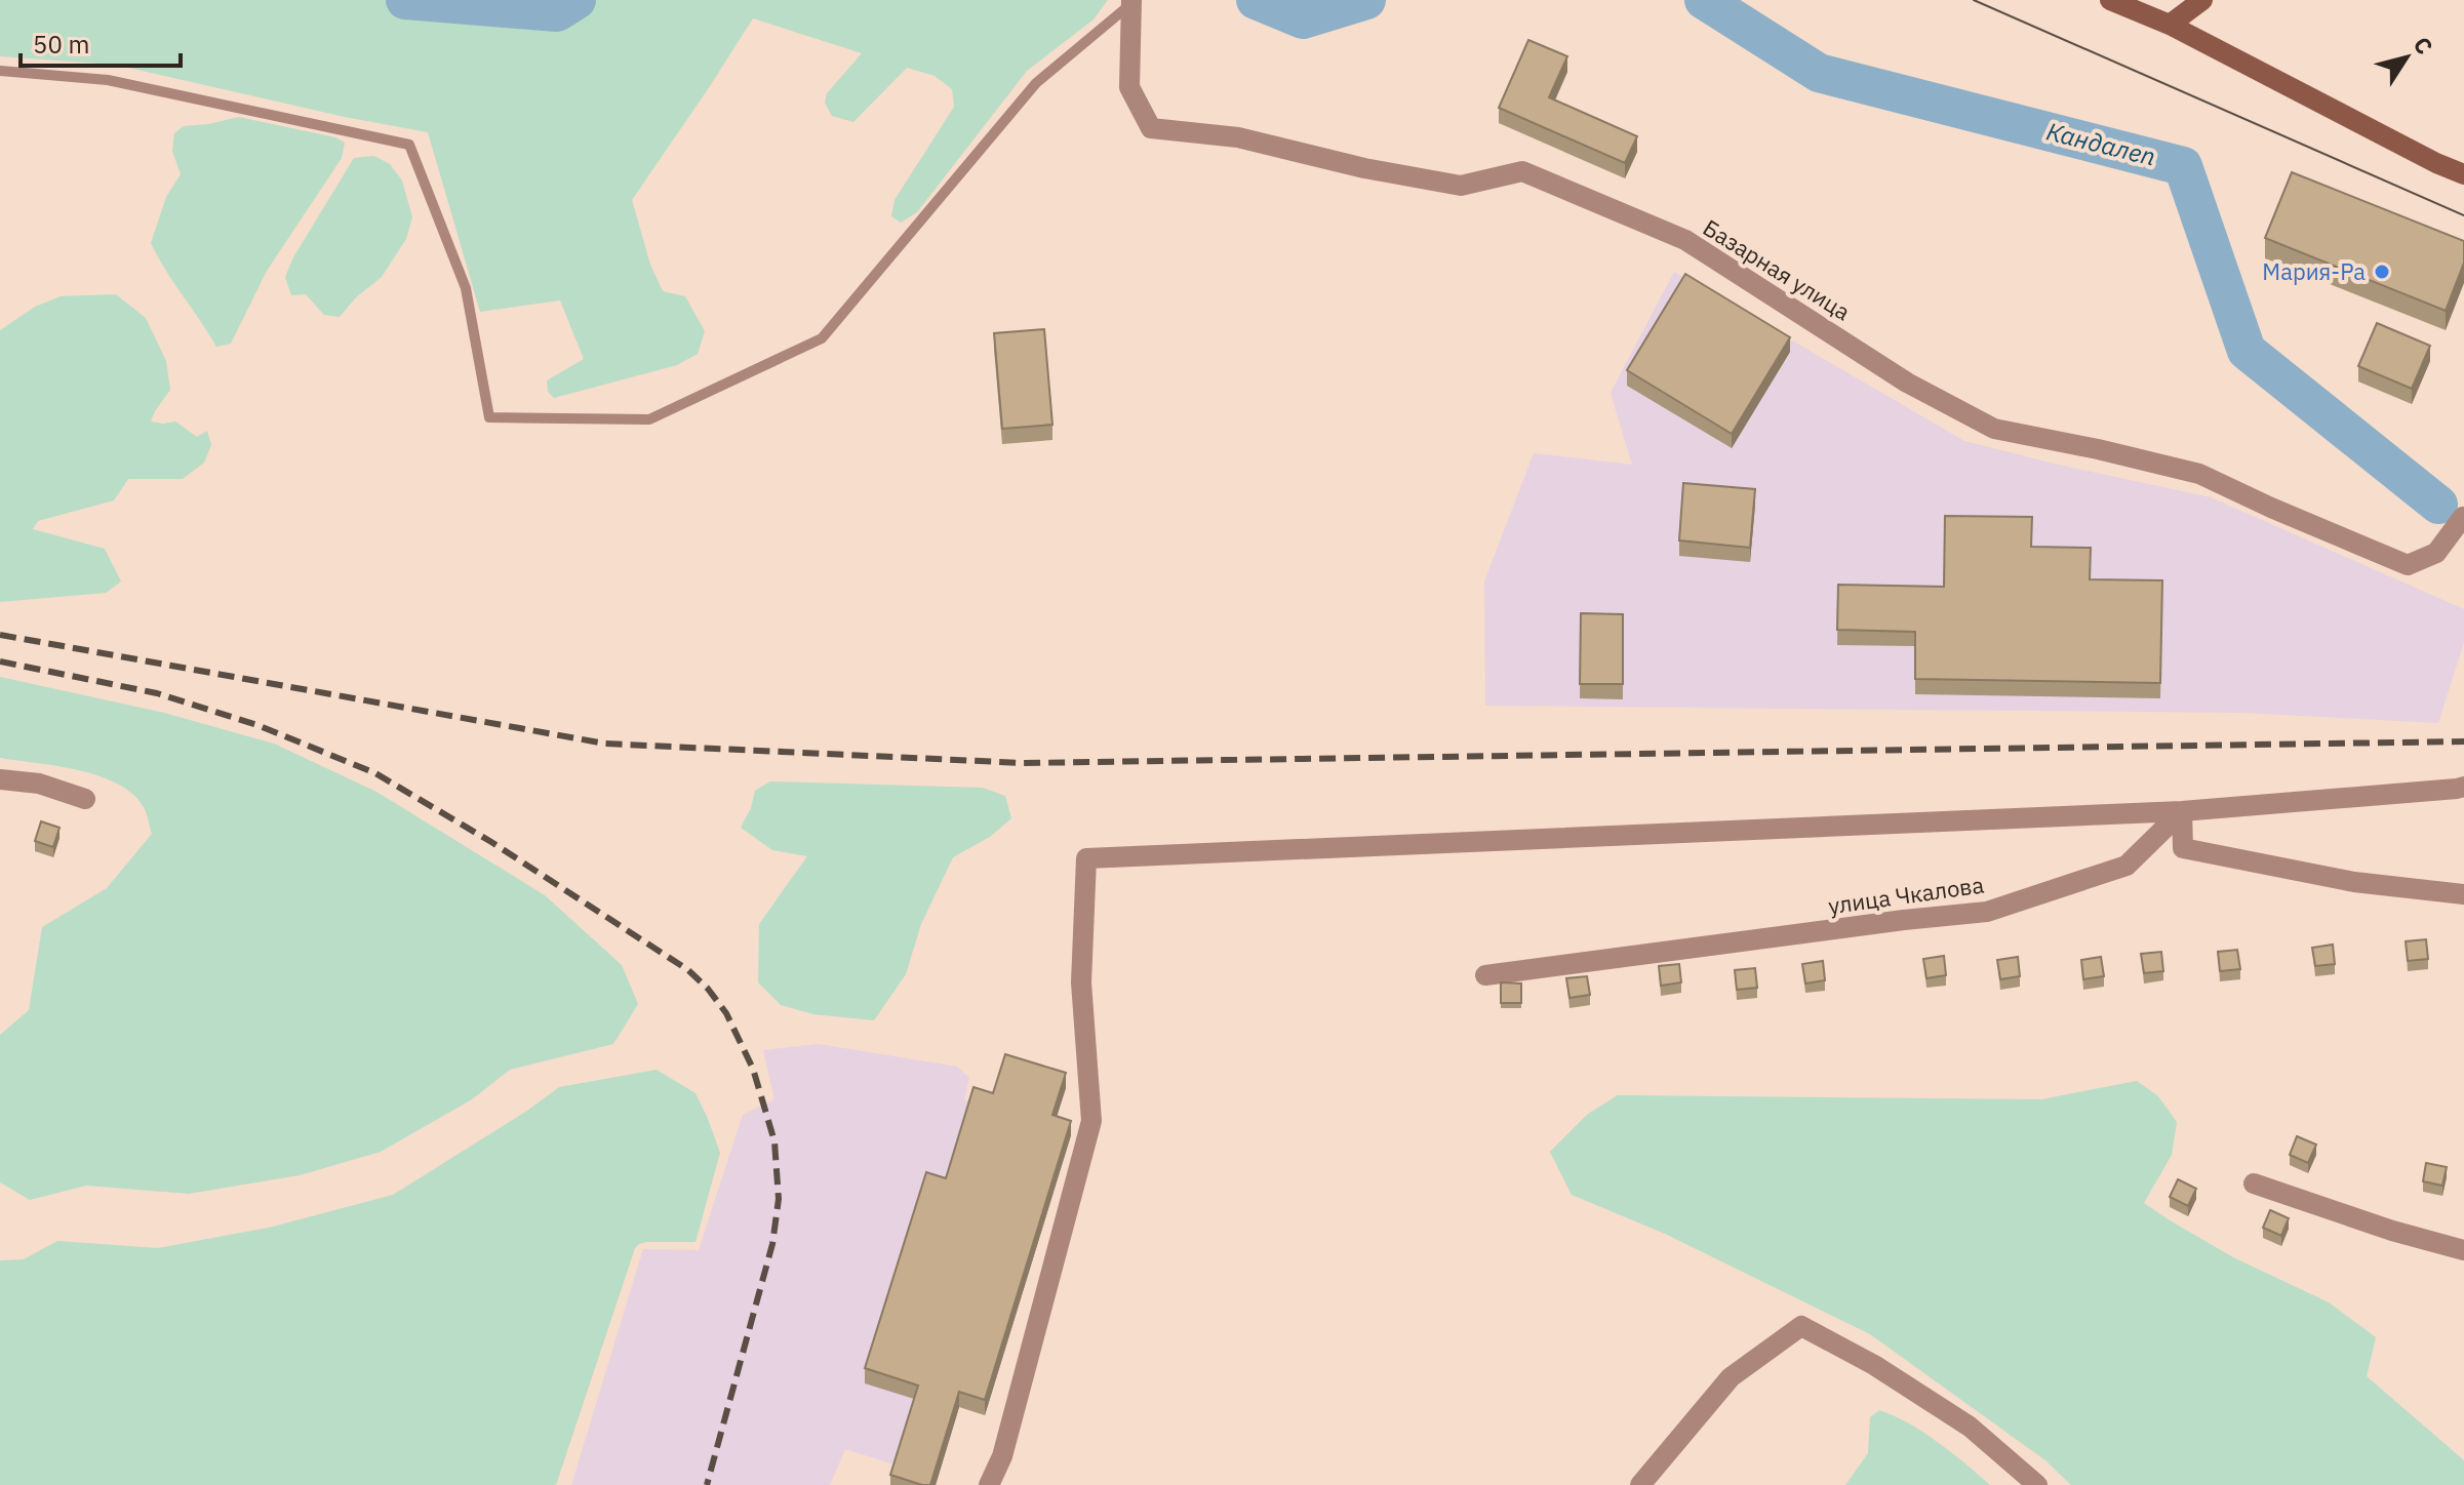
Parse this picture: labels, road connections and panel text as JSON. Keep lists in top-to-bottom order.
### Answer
{
  "streets": {
    "street": ["Базарная улица", "улица Чкалова"]
  },
  "water": ["Кандалеп"],
  "places": ["Мария-Ра"],
  "scale_bar": "50 m",
  "north": "top right"
}
